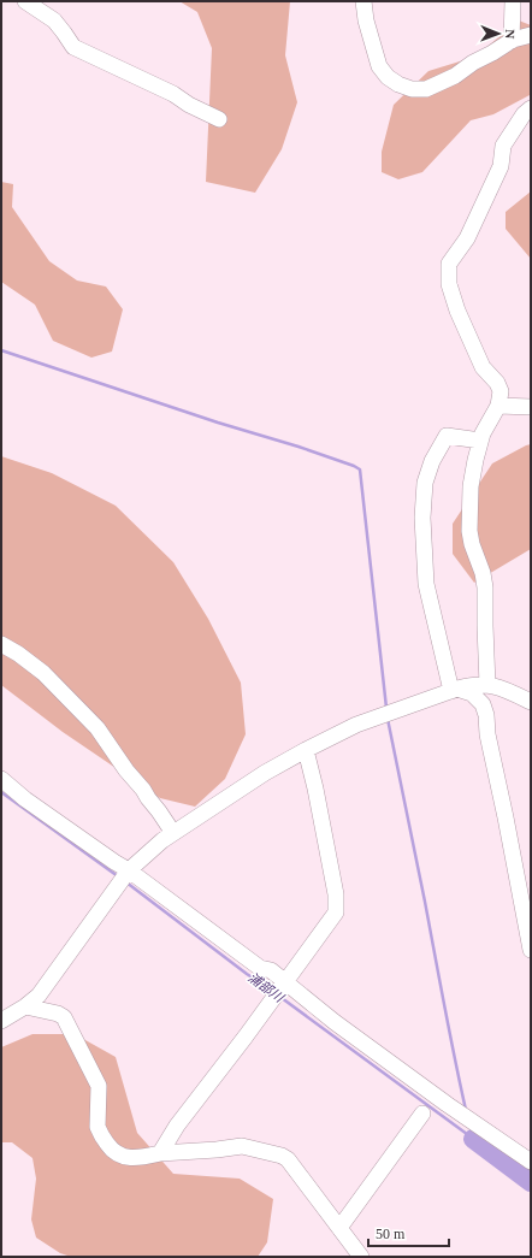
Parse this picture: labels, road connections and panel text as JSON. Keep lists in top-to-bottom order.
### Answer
{
  "water": ["浦部川"],
  "scale_bar": "50 m",
  "north": "right"
}
